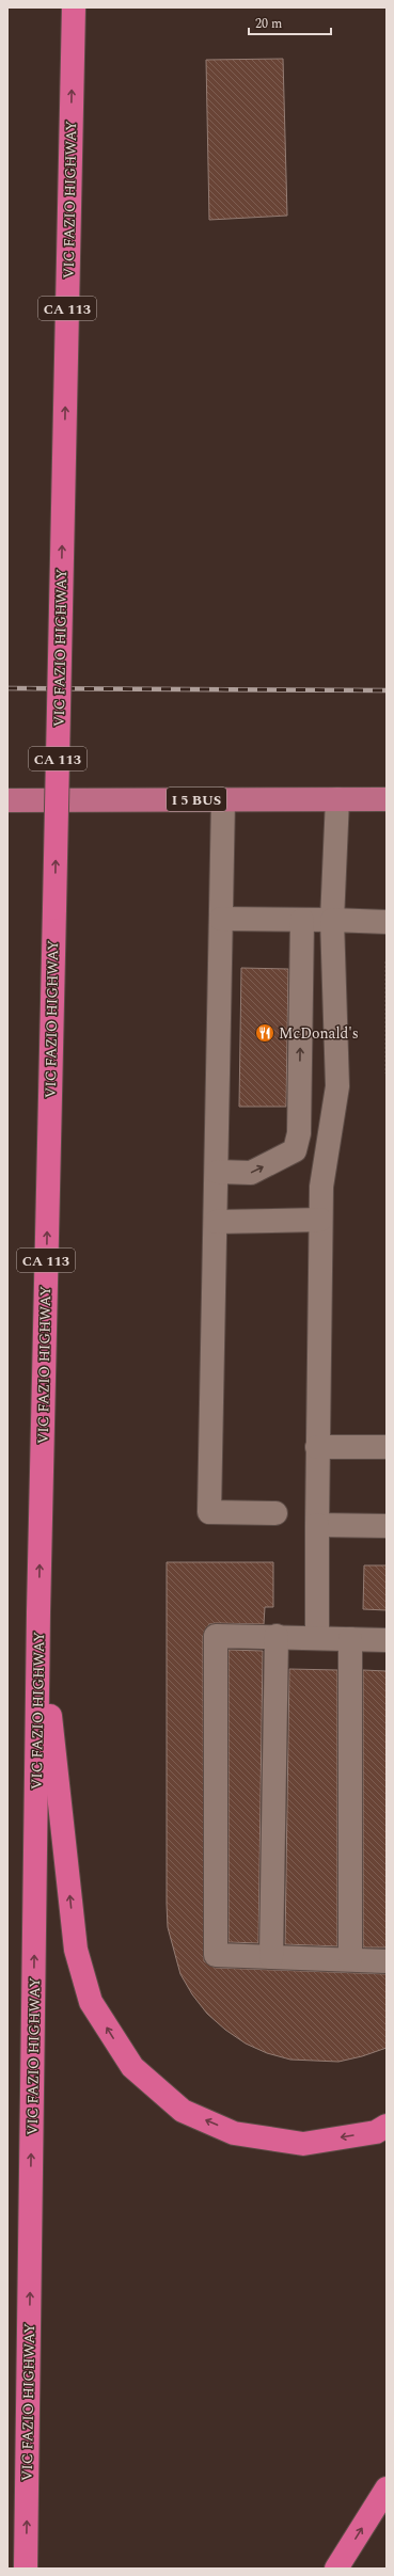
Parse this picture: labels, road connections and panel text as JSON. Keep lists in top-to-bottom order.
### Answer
{
  "streets": {
    "highway": ["VIC FAZIO HIGHWAY", "CA 113"],
    "main road": ["I 5 BUS"]
  },
  "one_way": ["VIC FAZIO HIGHWAY"],
  "places": {
    "restaurant": ["McDonald's"]
  },
  "scale_bar": "20 m"
}
